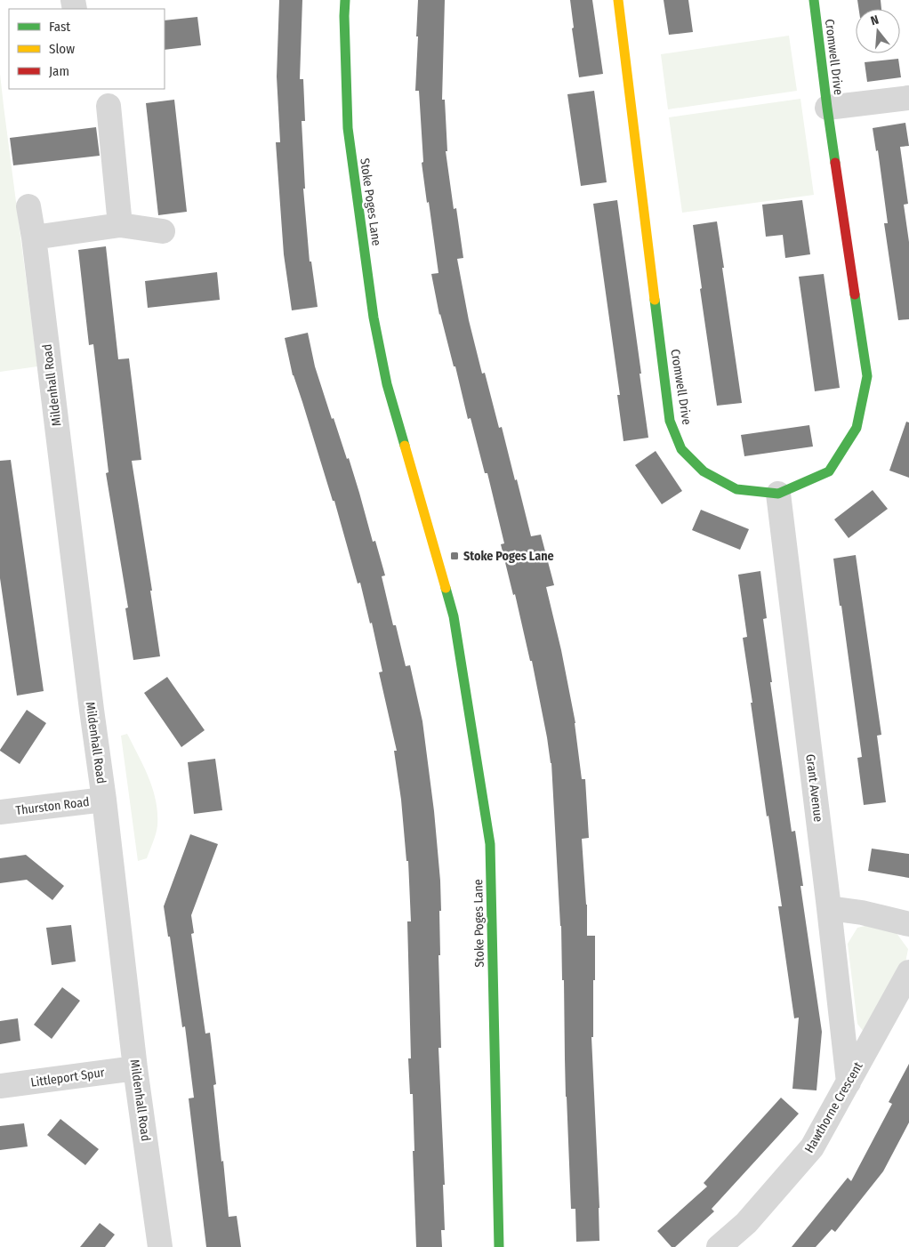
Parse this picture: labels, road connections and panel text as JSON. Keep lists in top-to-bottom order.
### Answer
{
  "streets": {
    "street": [
      "Cromwell Drive",
      "Stoke Poges Lane",
      "Mildenhall Road",
      "Grant Avenue",
      "Thurston Road",
      "Littleport Spur",
      "Hawthorne Crescent"
    ]
  },
  "crossings": [
    ["Cromwell Drive", "Grant Avenue"],
    ["Mildenhall Road", "Thurston Road"],
    ["Mildenhall Road", "Littleport Spur"],
    ["Grant Avenue", "Hawthorne Crescent"]
  ],
  "places": {
    "transit": ["Stoke Poges Lane"]
  },
  "legend": ["Fast", "Slow", "Jam"],
  "north": "top"
}
